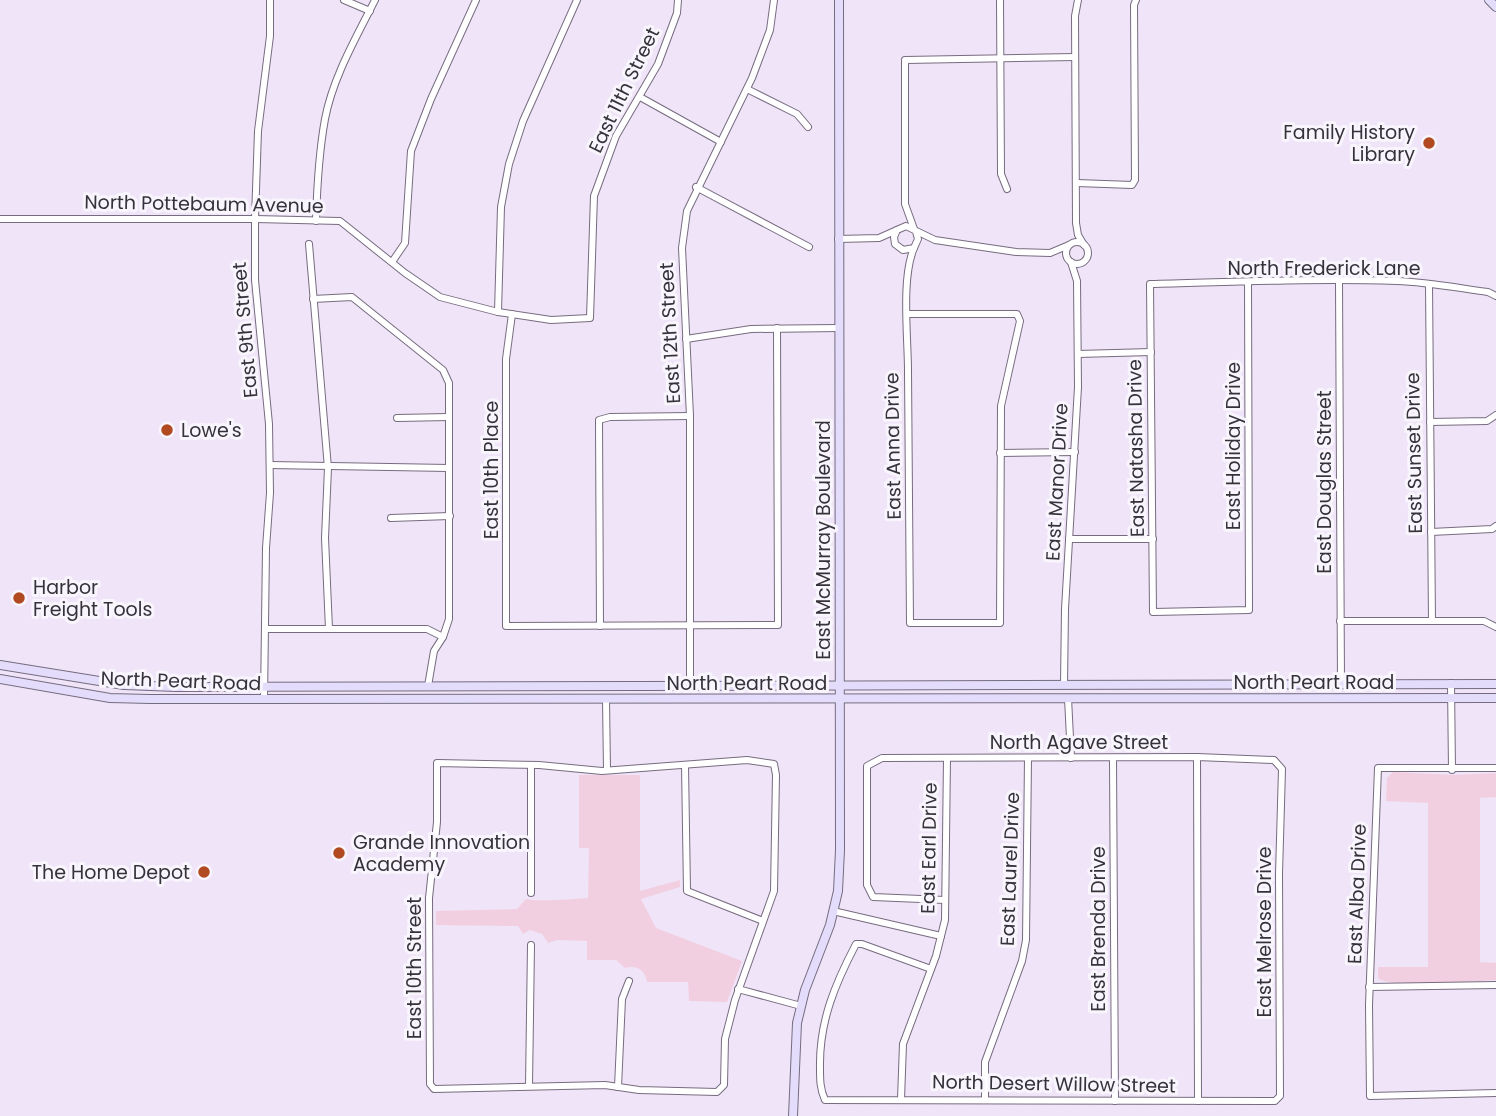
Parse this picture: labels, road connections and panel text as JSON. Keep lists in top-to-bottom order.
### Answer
{
  "streets": {
    "street": [
      "East 11th Street",
      "North Pottebaum Avenue",
      "North Frederick Lane",
      "East 9th Street",
      "East 12th Street",
      "East Anna Drive",
      "East Holiday Drive",
      "East Natasha Drive",
      "East Sunset Drive",
      "East 10th Place",
      "East Manor Drive",
      "East Douglas Street",
      "East McMurray Boulevard",
      "North Peart Road",
      "North Agave Street",
      "East Earl Drive",
      "East Laurel Drive",
      "East Alba Drive",
      "East Brenda Drive",
      "East Melrose Drive",
      "East 10th Street",
      "North Desert Willow Street"
    ]
  },
  "crossings": [
    ["East 11th Street", "North Pottebaum Avenue"],
    ["North Pottebaum Avenue", "East 9th Street"],
    ["North Pottebaum Avenue", "East 10th Place"],
    ["North Frederick Lane", "East Holiday Drive"],
    ["North Frederick Lane", "East Natasha Drive"],
    ["North Frederick Lane", "East Sunset Drive"],
    ["North Frederick Lane", "East Douglas Street"],
    ["East 9th Street", "North Peart Road"],
    ["East 12th Street", "North Peart Road"],
    ["East Holiday Drive", "East Natasha Drive"],
    ["East Manor Drive", "North Peart Road"],
    ["East Douglas Street", "North Peart Road"],
    ["East McMurray Boulevard", "North Peart Road"],
    ["North Agave Street", "East Earl Drive"],
    ["North Agave Street", "East Laurel Drive"],
    ["North Agave Street", "East Brenda Drive"],
    ["North Agave Street", "East Melrose Drive"],
    ["East Earl Drive", "North Desert Willow Street"],
    ["East Laurel Drive", "North Desert Willow Street"],
    ["East Brenda Drive", "North Desert Willow Street"],
    ["East Melrose Drive", "North Desert Willow Street"]
  ],
  "places": [
    "Family History Library",
    "Lowe's",
    "Harbor Freight Tools",
    "Grande Innovation Academy",
    "The Home Depot"
  ]
}
